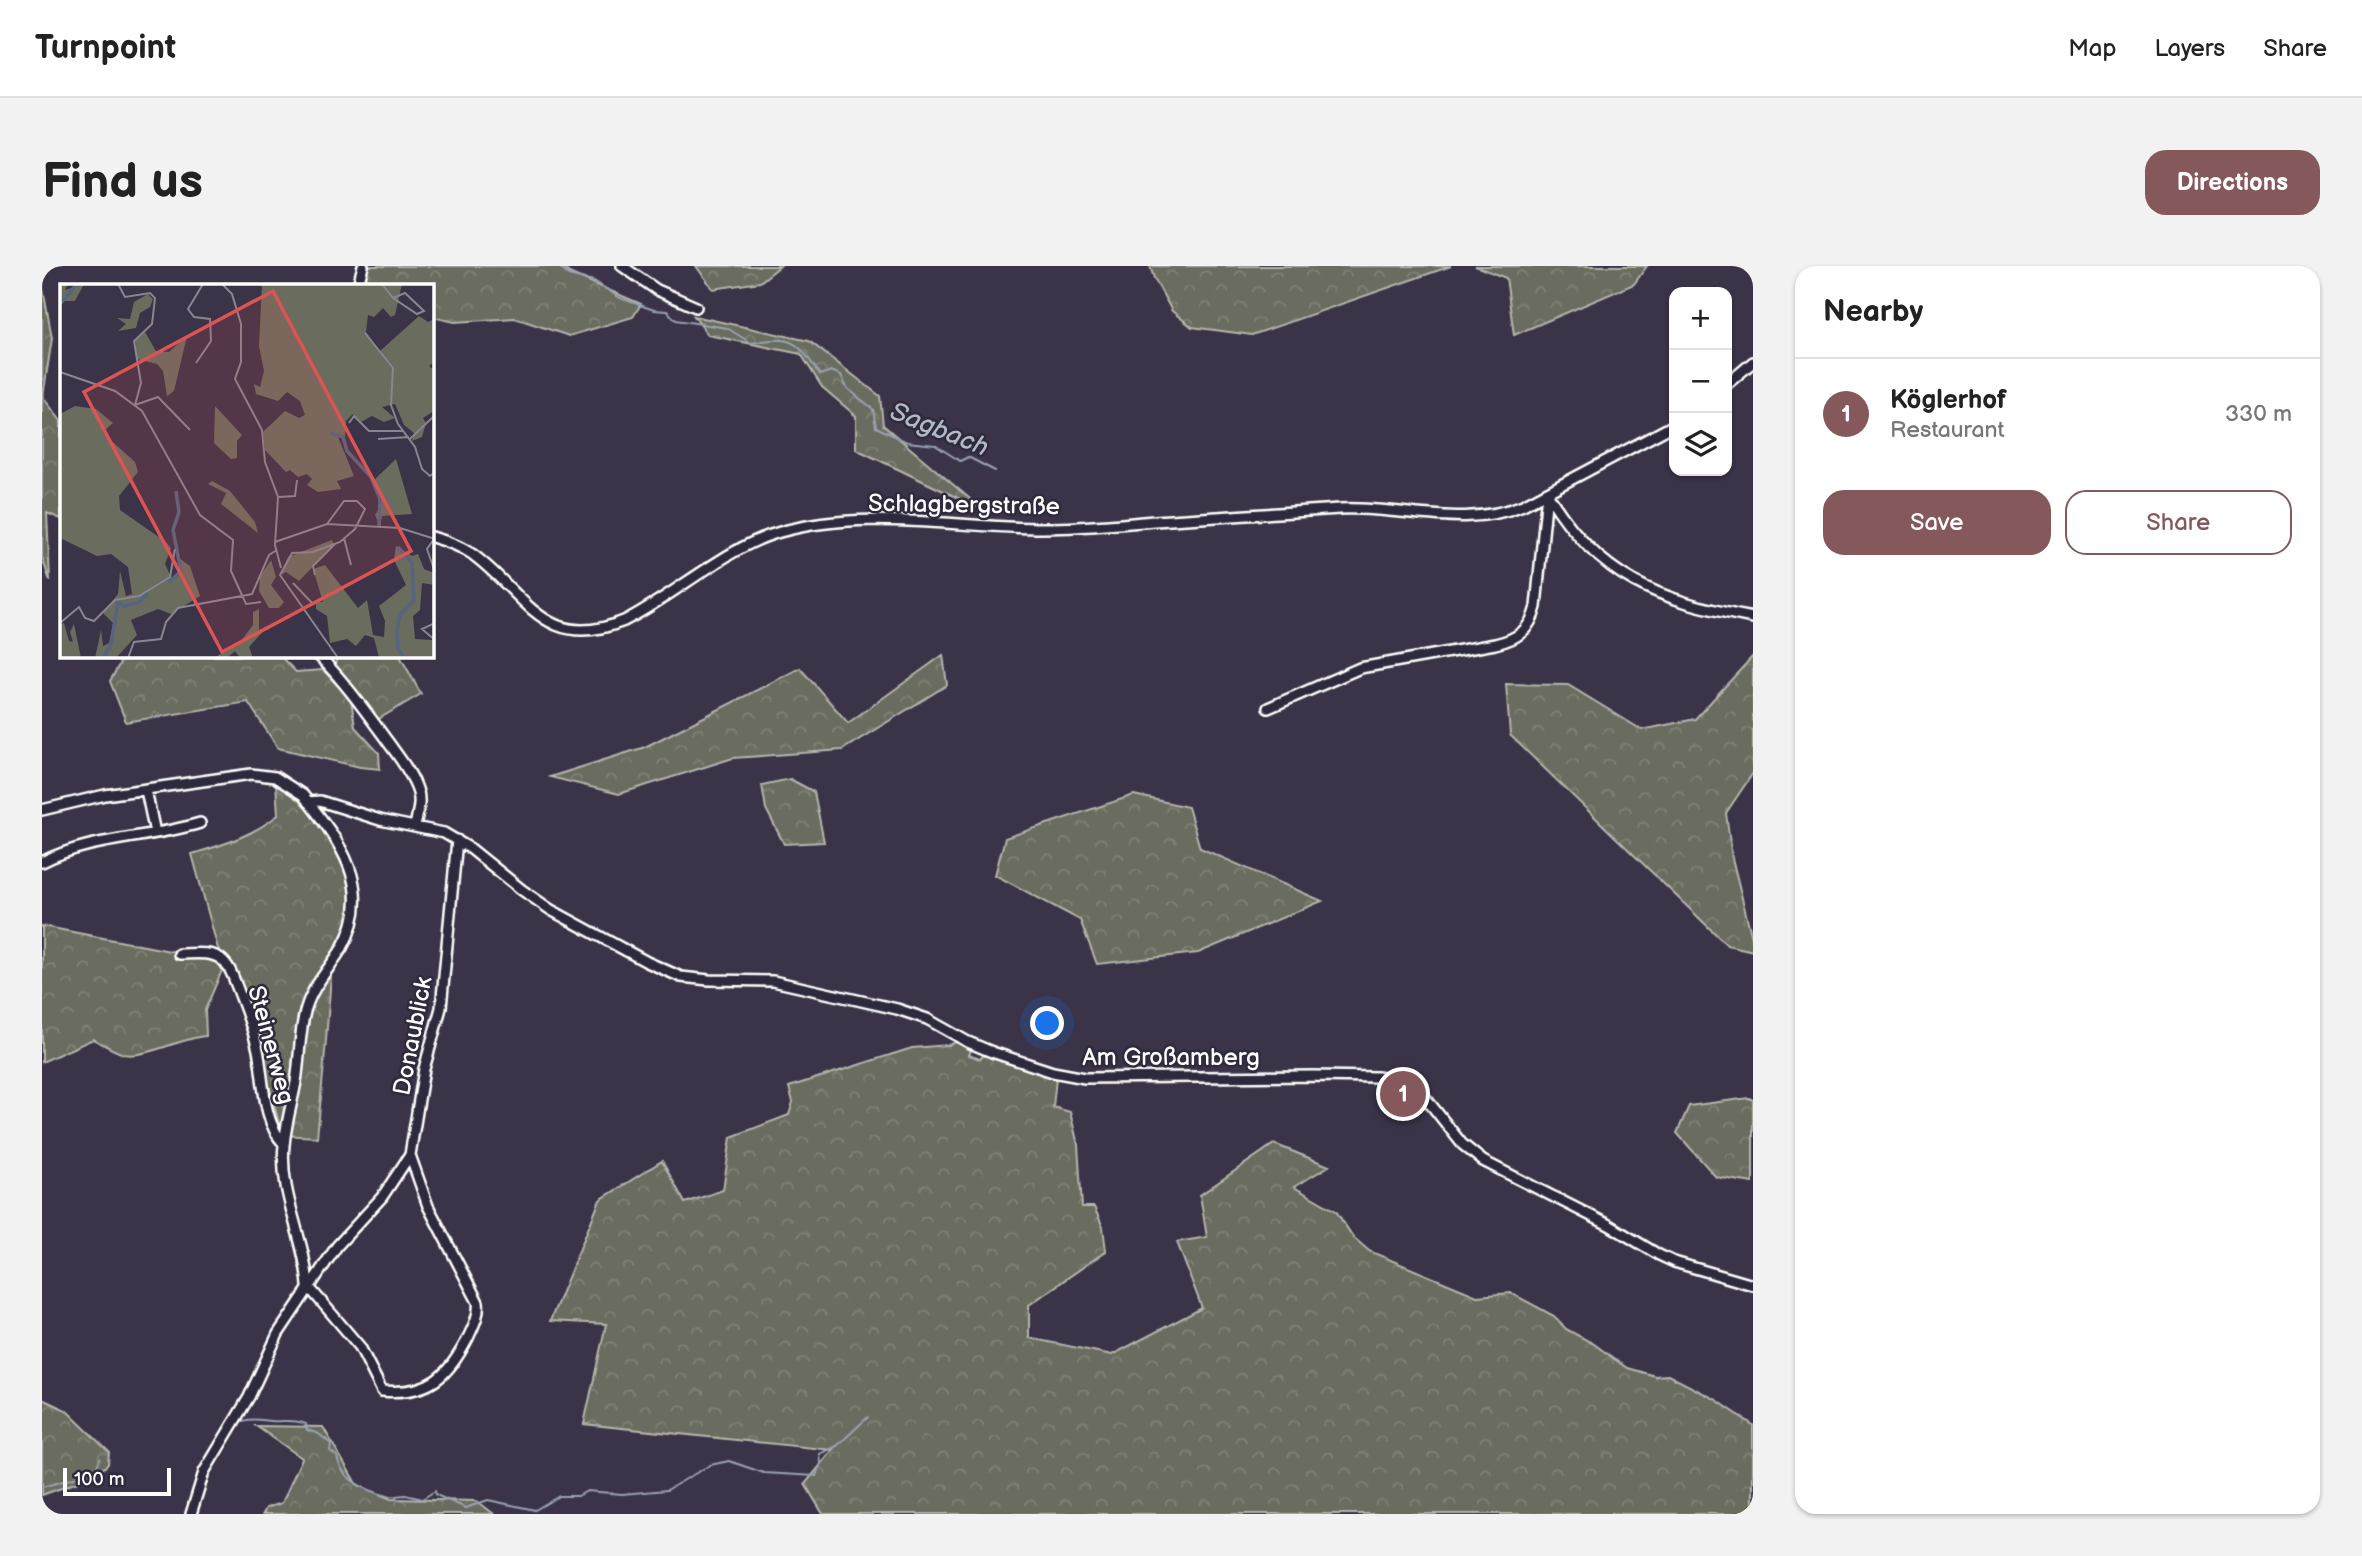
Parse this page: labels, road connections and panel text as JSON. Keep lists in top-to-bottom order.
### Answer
{
  "streets": {
    "street": [
      "Schlagbergstraße",
      "Donaublick",
      "Steinerweg",
      "Am Großamberg"
    ]
  },
  "crossings": [
    ["Donaublick", "Am Großamberg"]
  ],
  "water": ["Sagbach"],
  "scale_bar": "100 m",
  "page": {
    "header": "Turnpoint",
    "nav": ["Map", "Layers", "Share"],
    "buttons": [
      "Directions",
      ["Save", "Share"]
    ],
    "title": "Find us",
    "heading": "Nearby",
    "map_buttons": ["+", "−"],
    "list": [
      {
        "mark": "1",
        "name": "Köglerhof",
        "note": "Restaurant",
        "value": "330 m"
      }
    ],
    "pins": "1",
    "scale": "100 m"
  }
}
